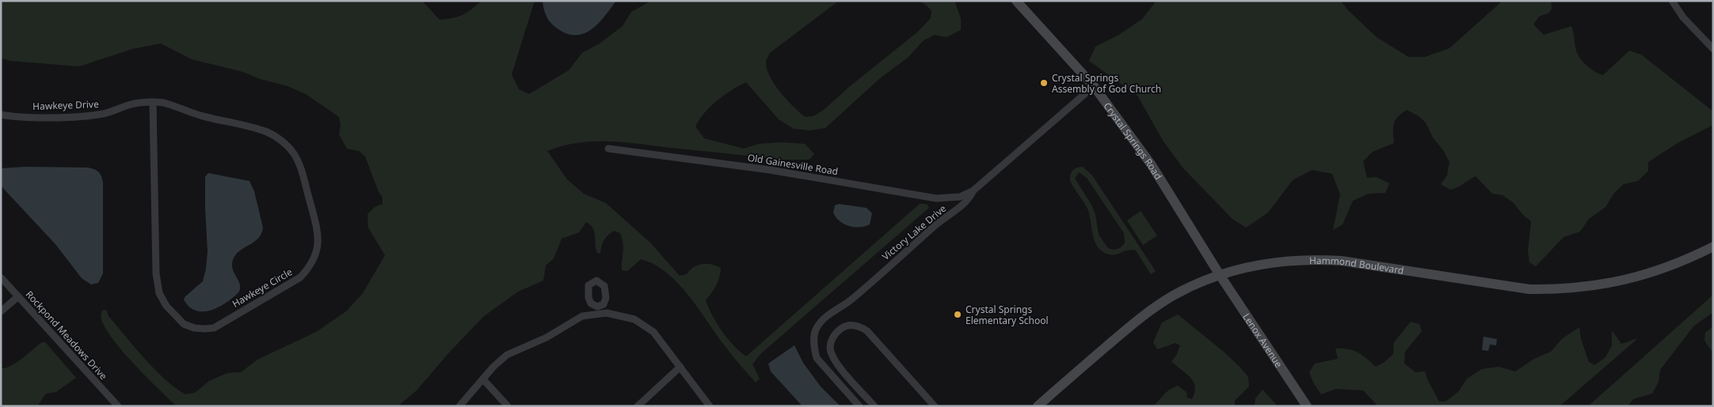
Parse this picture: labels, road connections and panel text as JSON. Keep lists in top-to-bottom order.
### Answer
{
  "streets": {
    "street": [
      "Hawkeye Drive",
      "Crystal Springs Road",
      "Old Gainesville Road",
      "Victory Lake Drive",
      "Hammond Boulevard",
      "Hawkeye Circle",
      "Rockpond Meadows Drive",
      "Lenox Avenue"
    ]
  },
  "crossings": [
    ["Hawkeye Drive", "Hawkeye Circle"],
    ["Crystal Springs Road", "Victory Lake Drive"],
    ["Crystal Springs Road", "Hammond Boulevard"],
    ["Crystal Springs Road", "Lenox Avenue"],
    ["Old Gainesville Road", "Victory Lake Drive"],
    ["Hammond Boulevard", "Lenox Avenue"]
  ],
  "places": ["Crystal Springs Assembly of God Church", "Crystal Springs Elementary School"]
}
